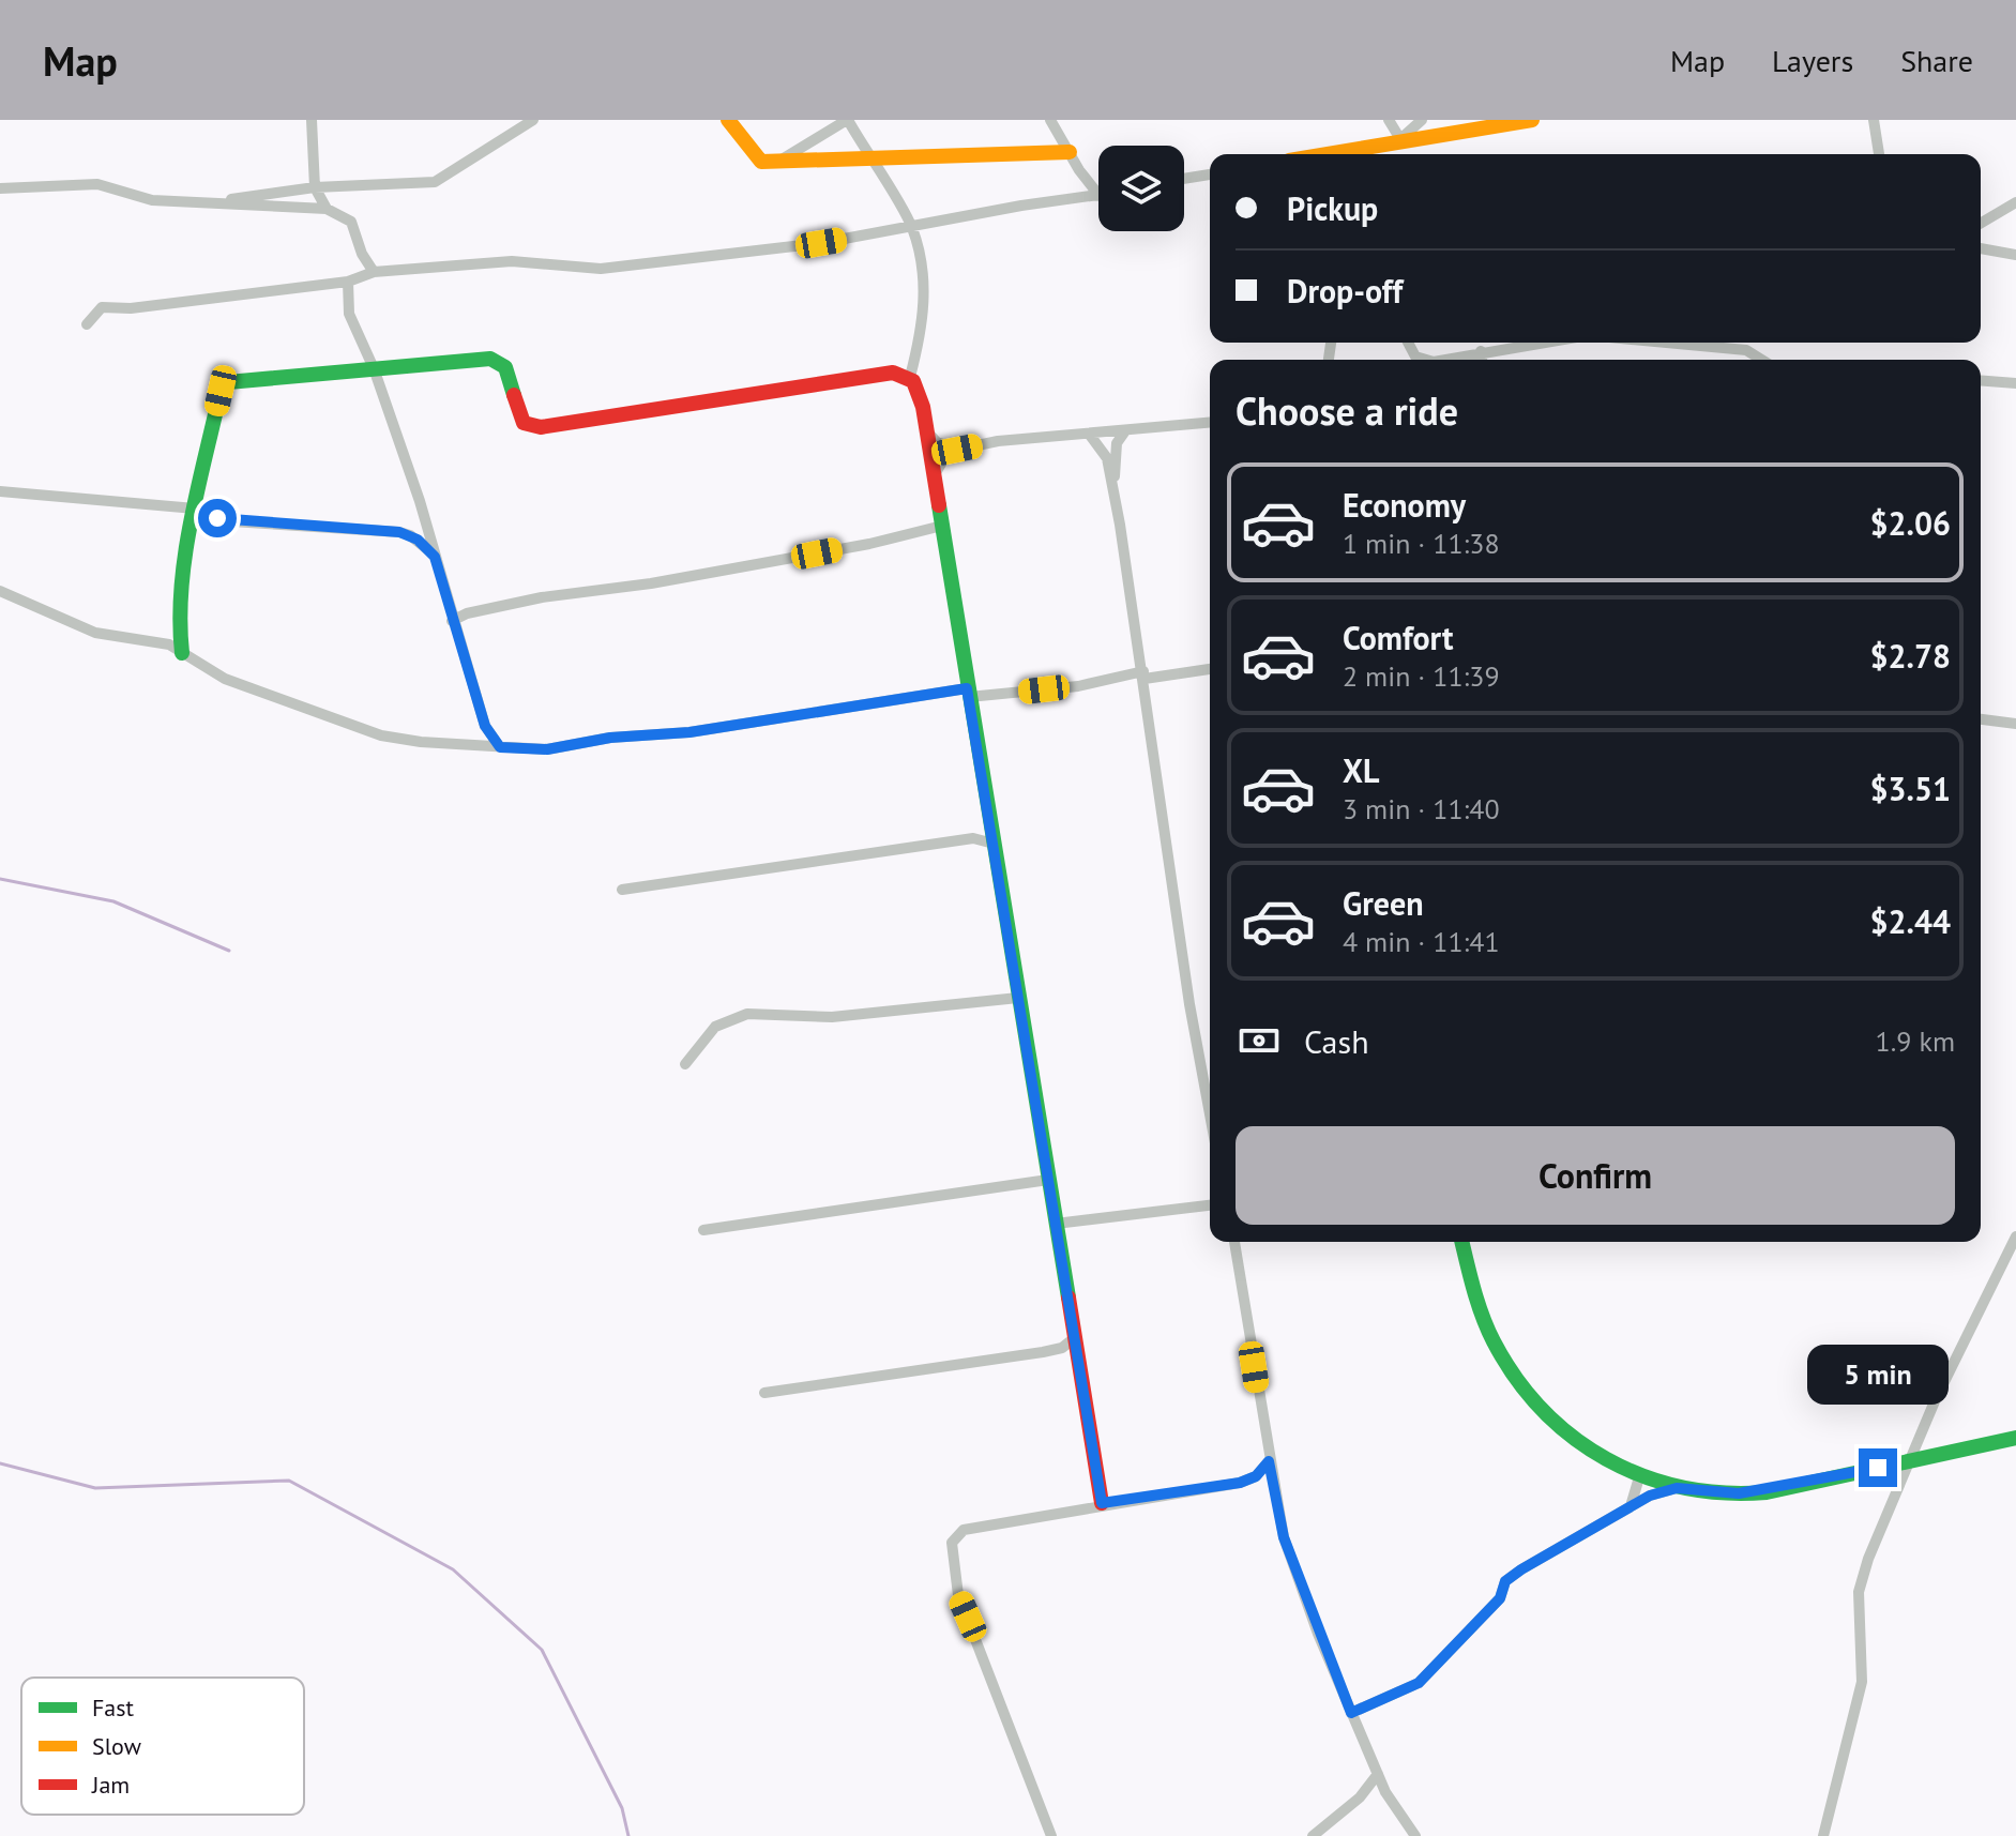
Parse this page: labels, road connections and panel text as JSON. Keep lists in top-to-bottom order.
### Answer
{
  "legend": ["Fast", "Slow", "Jam"],
  "page": {
    "header": "Map",
    "nav": ["Map", "Layers", "Share"],
    "banner": ["Pickup", "Drop-off"],
    "heading": "Choose a ride",
    "list": [
      {
        "name": "Economy",
        "note": "1 min · 11:38",
        "value": "$2.06"
      },
      {
        "name": "Comfort",
        "note": "2 min · 11:39",
        "value": "$2.78"
      },
      {
        "name": "XL",
        "note": "3 min · 11:40",
        "value": "$3.51"
      },
      {
        "name": "Green",
        "note": "4 min · 11:41",
        "value": "$2.44"
      }
    ],
    "pay": ["Cash", "1.9 km"],
    "buttons": "Confirm",
    "bubble": "5 min"
  }
}
